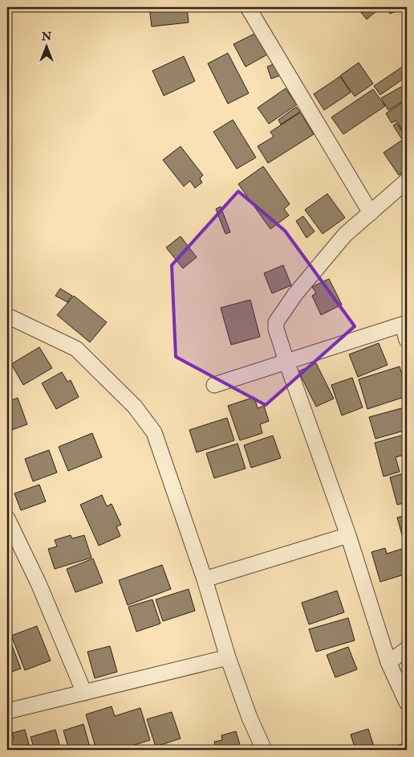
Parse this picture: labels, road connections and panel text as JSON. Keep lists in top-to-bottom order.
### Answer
{
  "north": "top"
}
